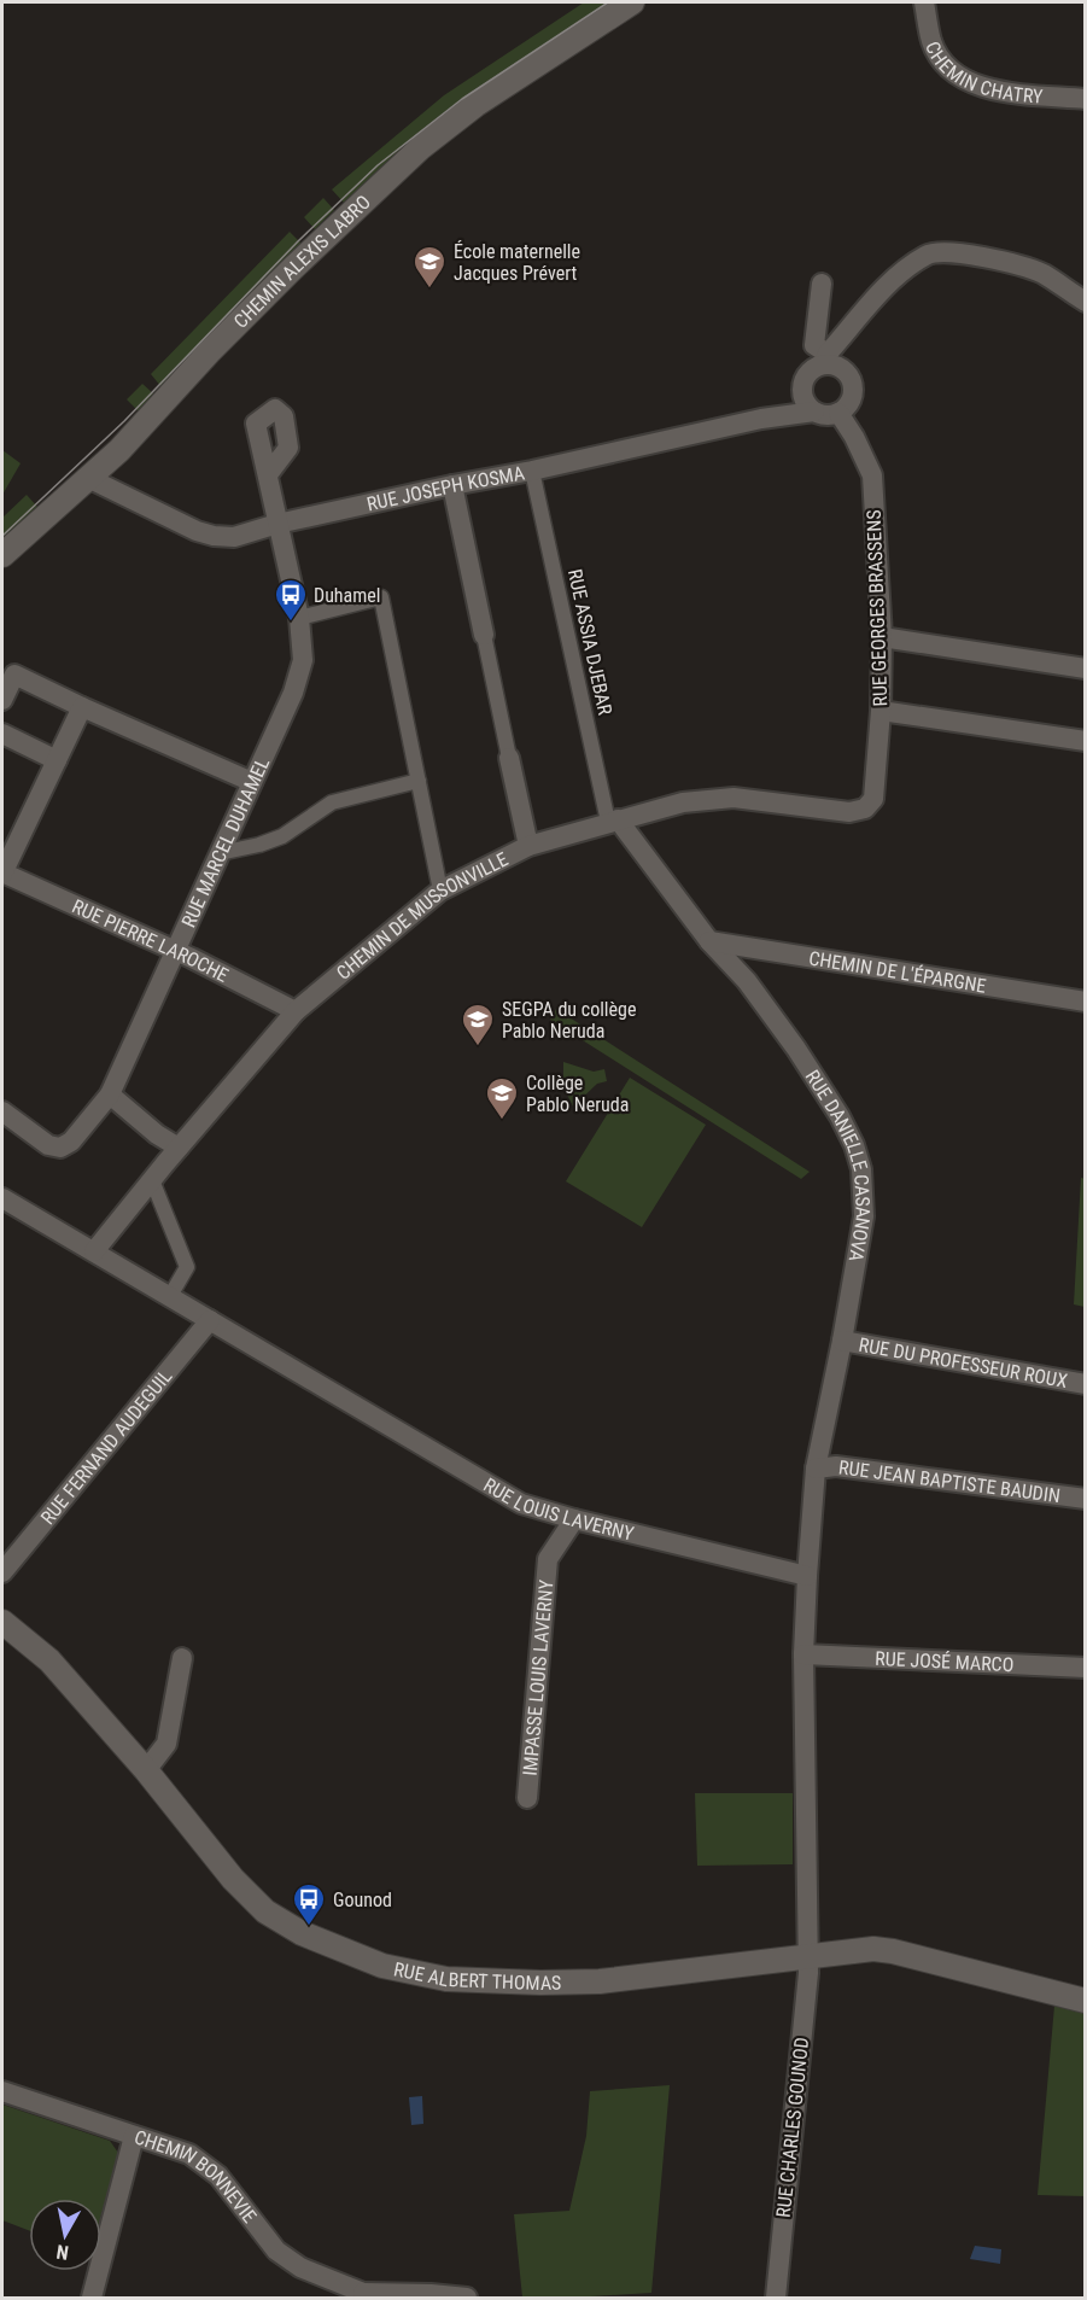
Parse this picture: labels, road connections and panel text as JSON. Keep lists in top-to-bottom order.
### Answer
{
  "streets": {
    "street": [
      "CHEMIN CHATRY",
      "CHEMIN ALEXIS LABRO",
      "RUE JOSEPH KOSMA",
      "RUE GEORGES BRASSENS",
      "RUE ASSIA DJEBAR",
      "RUE MARCEL DUHAMEL",
      "CHEMIN DE MUSSONVILLE",
      "RUE PIERRE LAROCHE",
      "CHEMIN DE L'ÉPARGNE",
      "RUE DANIELLE CASANOVA",
      "RUE DU PROFESSEUR ROUX",
      "RUE FERNAND AUDEGUIL",
      "RUE JEAN BAPTISTE BAUDIN",
      "RUE LOUIS LAVERNY",
      "RUE JOSÉ MARCO",
      "IMPASSE LOUIS LAVERNY",
      "RUE ALBERT THOMAS",
      "RUE CHARLES GOUNOD",
      "CHEMIN BONNEVIE"
    ]
  },
  "crossings": [
    ["CHEMIN ALEXIS LABRO", "RUE JOSEPH KOSMA"],
    ["RUE JOSEPH KOSMA", "RUE GEORGES BRASSENS"],
    ["RUE JOSEPH KOSMA", "RUE ASSIA DJEBAR"],
    ["RUE JOSEPH KOSMA", "RUE MARCEL DUHAMEL"],
    ["RUE GEORGES BRASSENS", "CHEMIN DE MUSSONVILLE"],
    ["RUE ASSIA DJEBAR", "CHEMIN DE MUSSONVILLE"],
    ["RUE ASSIA DJEBAR", "RUE DANIELLE CASANOVA"],
    ["RUE MARCEL DUHAMEL", "RUE PIERRE LAROCHE"],
    ["CHEMIN DE MUSSONVILLE", "RUE PIERRE LAROCHE"],
    ["CHEMIN DE MUSSONVILLE", "RUE DANIELLE CASANOVA"],
    ["CHEMIN DE MUSSONVILLE", "RUE LOUIS LAVERNY"],
    ["CHEMIN DE L'ÉPARGNE", "RUE DANIELLE CASANOVA"],
    ["RUE DANIELLE CASANOVA", "RUE DU PROFESSEUR ROUX"],
    ["RUE DANIELLE CASANOVA", "RUE JEAN BAPTISTE BAUDIN"],
    ["RUE DANIELLE CASANOVA", "RUE LOUIS LAVERNY"],
    ["RUE FERNAND AUDEGUIL", "RUE LOUIS LAVERNY"],
    ["RUE LOUIS LAVERNY", "IMPASSE LOUIS LAVERNY"],
    ["RUE ALBERT THOMAS", "RUE CHARLES GOUNOD"]
  ],
  "places": {
    "school or university": ["École maternelle Jacques Prévert", "SEGPA du collège Pablo Neruda", "Collège Pablo Neruda"],
    "bus stop": ["Duhamel", "Gounod"]
  },
  "north": "bottom"
}
